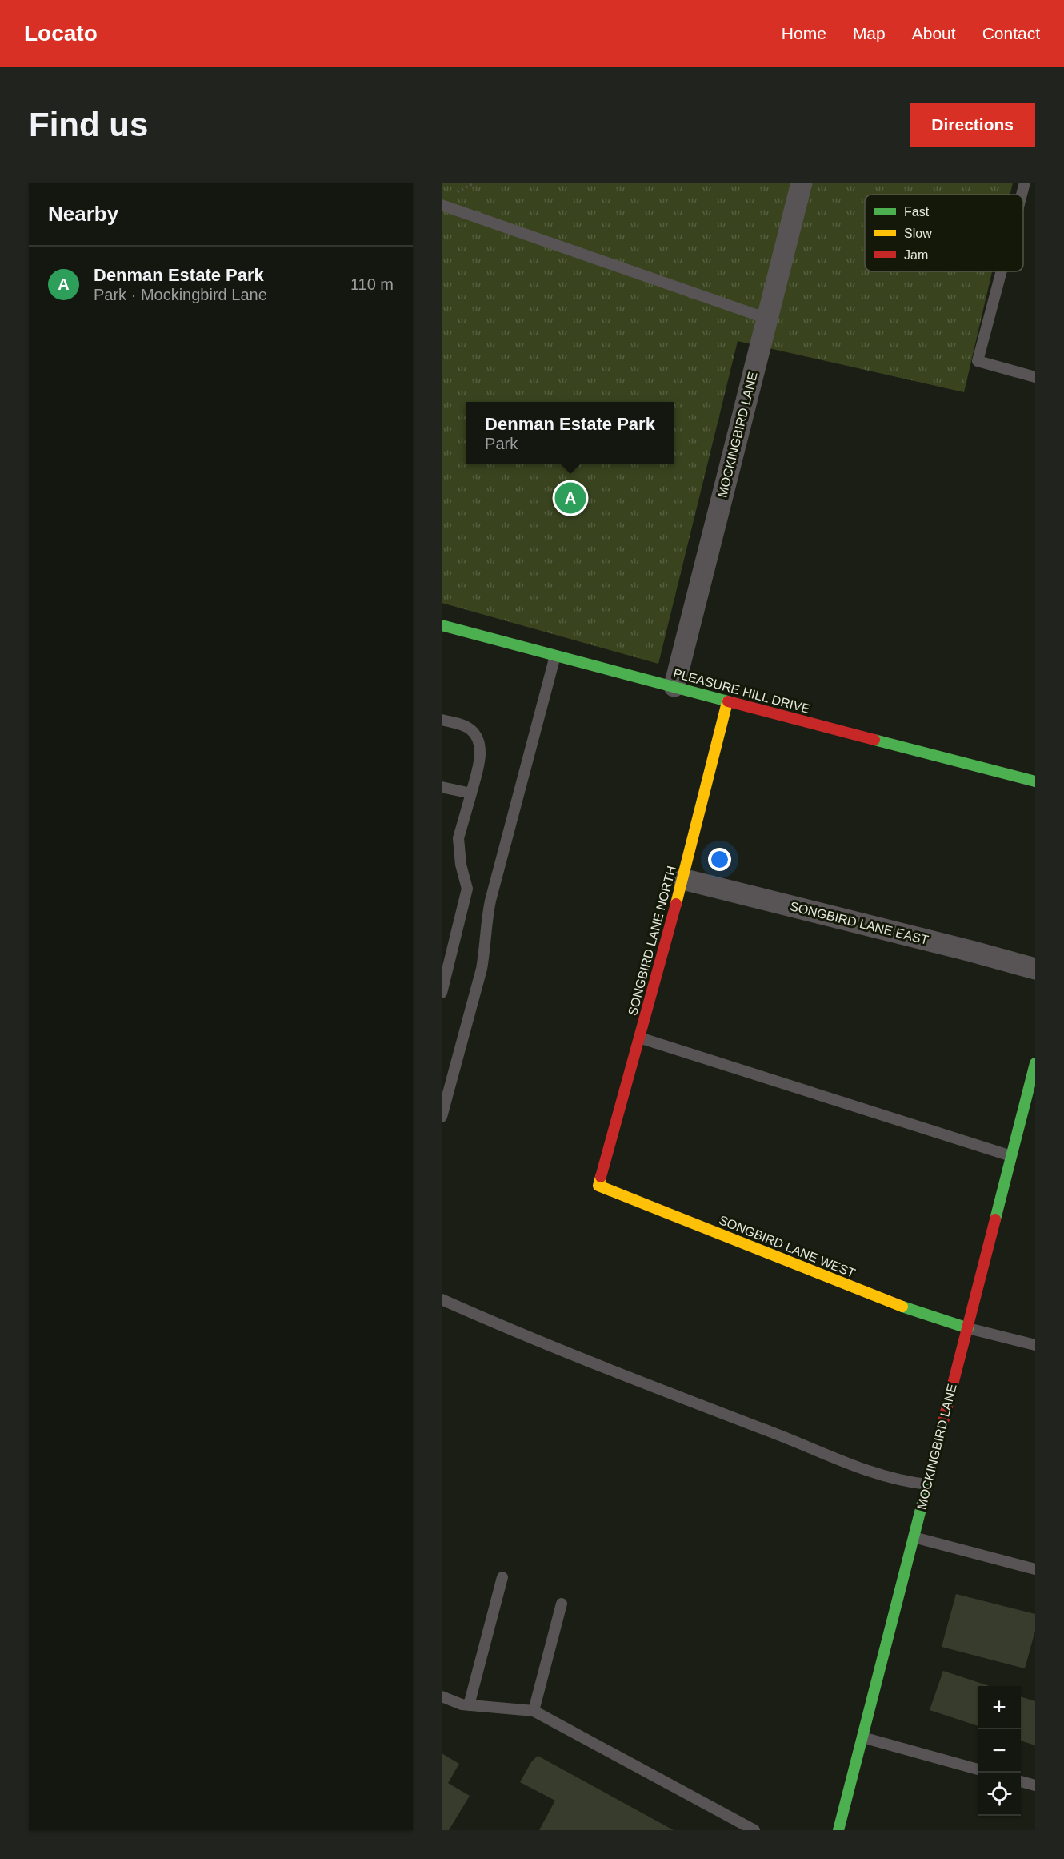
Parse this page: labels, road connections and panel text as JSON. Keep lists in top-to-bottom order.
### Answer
{
  "streets": {
    "street": [
      "MOCKINGBIRD LANE",
      "PLEASURE HILL DRIVE",
      "SONGBIRD LANE EAST",
      "SONGBIRD LANE NORTH",
      "SONGBIRD LANE WEST"
    ]
  },
  "crossings": [
    ["MOCKINGBIRD LANE", "PLEASURE HILL DRIVE"],
    ["MOCKINGBIRD LANE", "SONGBIRD LANE WEST"],
    ["PLEASURE HILL DRIVE", "SONGBIRD LANE NORTH"],
    ["SONGBIRD LANE EAST", "SONGBIRD LANE NORTH"],
    ["SONGBIRD LANE NORTH", "SONGBIRD LANE WEST"]
  ],
  "legend": ["Fast", "Slow", "Jam"],
  "page": {
    "header": "Locato",
    "nav": [
      "Home",
      "Map",
      "About",
      "Contact"
    ],
    "buttons": "Directions",
    "title": "Find us",
    "heading": "Nearby",
    "list": [
      {
        "mark": "A",
        "name": "Denman Estate Park",
        "note": "Park · Mockingbird Lane",
        "value": "110 m"
      }
    ],
    "popup": ["Denman Estate Park", "Park"],
    "pins": "A",
    "map_buttons": ["+", "−"]
  }
}
